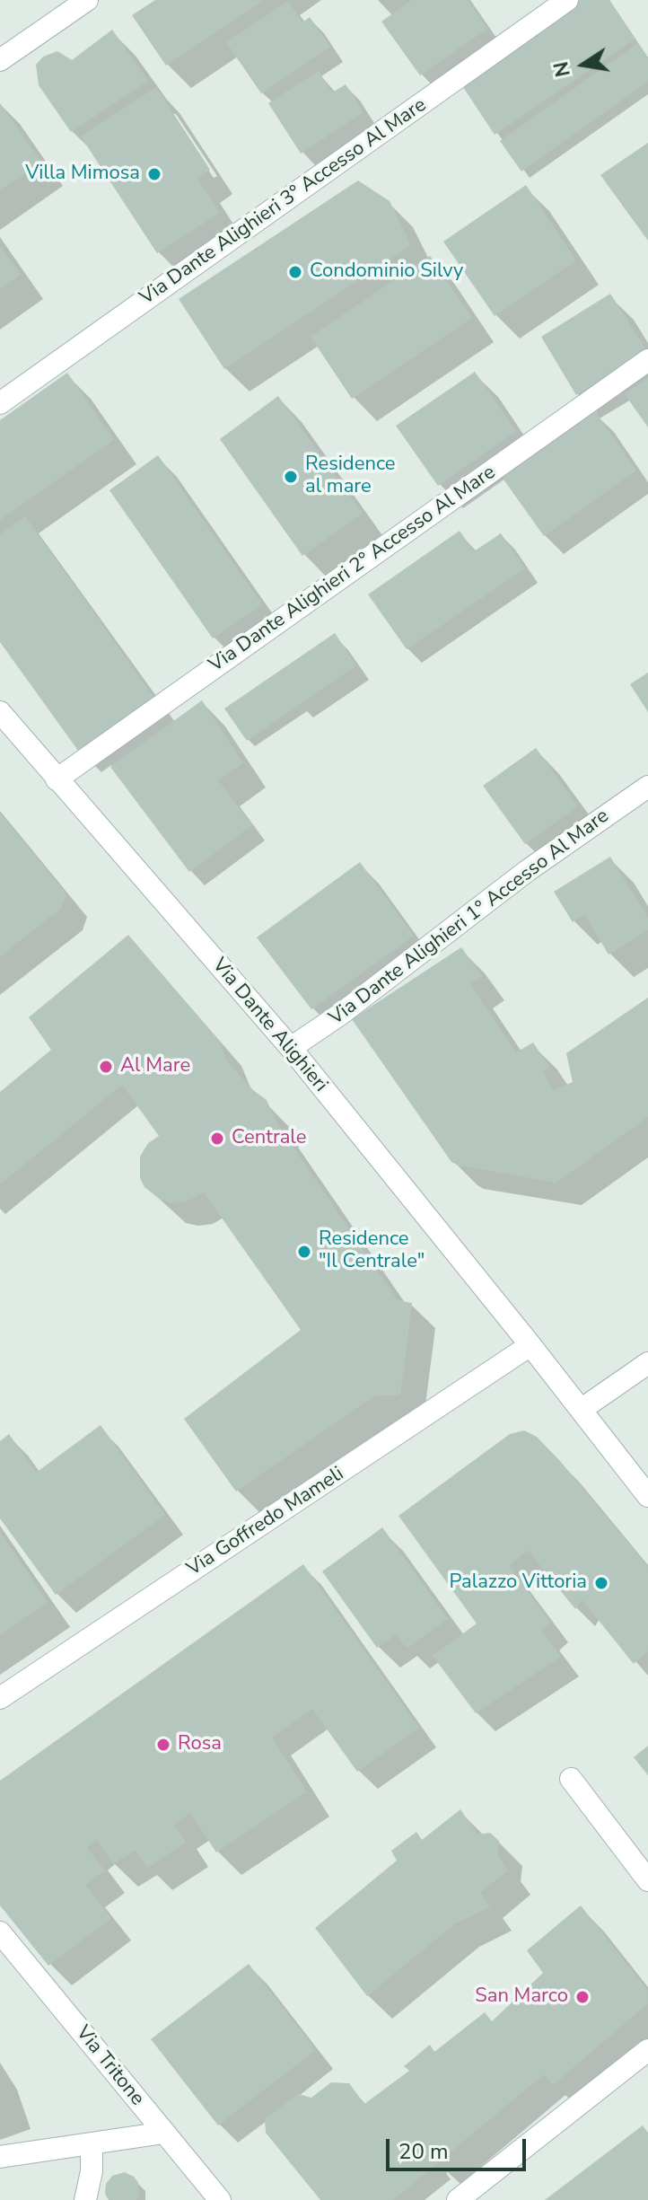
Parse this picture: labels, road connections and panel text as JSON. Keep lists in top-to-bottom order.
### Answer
{
  "streets": {
    "street": [
      "Via Dante Alighieri 3° Accesso Al Mare",
      "Via Dante Alighieri 2° Accesso Al Mare",
      "Via Dante Alighieri 1° Accesso Al Mare",
      "Via Dante Alighieri",
      "Via Goffredo Mameli",
      "Via Tritone"
    ]
  },
  "crossings": [
    ["Via Dante Alighieri 2° Accesso Al Mare", "Via Dante Alighieri"],
    ["Via Dante Alighieri 1° Accesso Al Mare", "Via Dante Alighieri"],
    ["Via Dante Alighieri", "Via Goffredo Mameli"]
  ],
  "places": [
    "Villa Mimosa",
    "Condominio Silvy",
    "Residence al mare",
    "Al Mare",
    "Centrale",
    "Residence \"Il Centrale\"",
    "Palazzo Vittoria",
    "Rosa",
    "San Marco"
  ],
  "scale_bar": "20 m",
  "north": "left"
}
